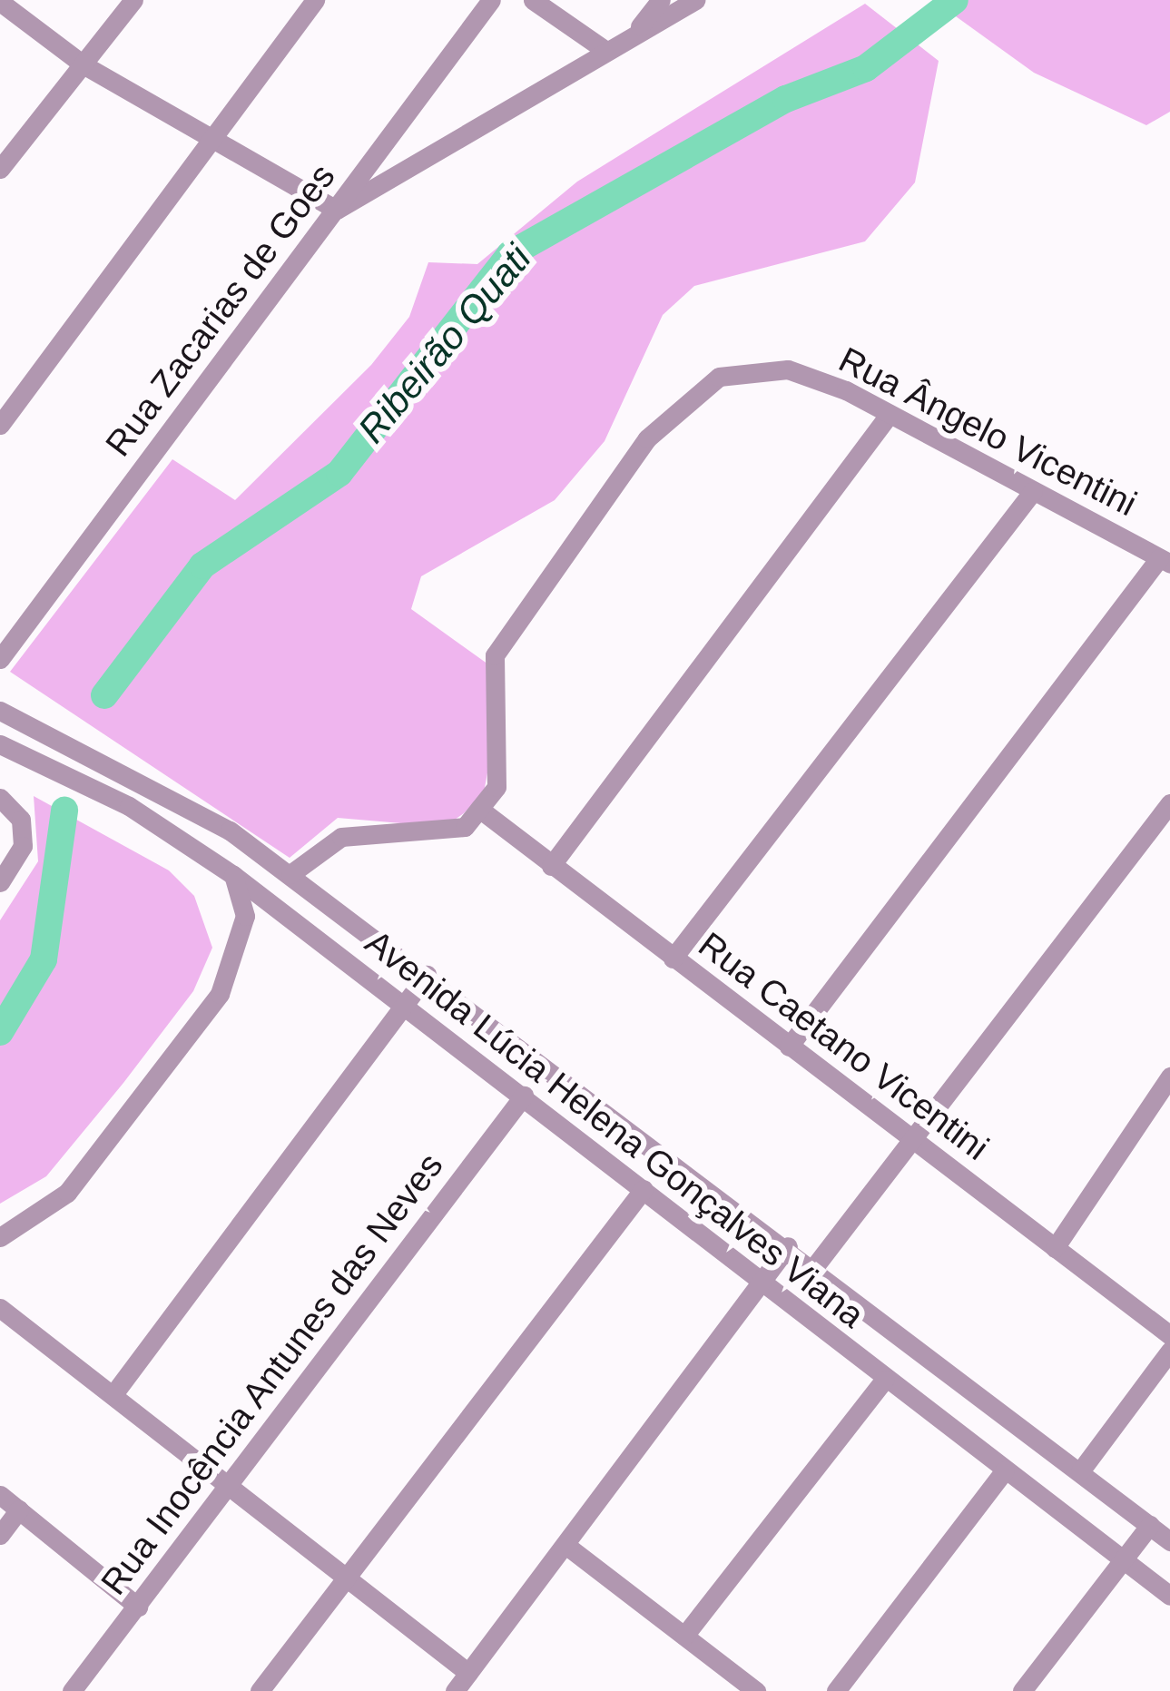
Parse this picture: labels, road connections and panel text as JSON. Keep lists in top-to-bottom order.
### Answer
{
  "streets": {
    "street": [
      "Rua Zacarias de Goes",
      "Rua Ângelo Vicentini",
      "Rua Caetano Vicentini",
      "Avenida Lúcia Helena Gonçalves Viana",
      "Rua Inocência Antunes das Neves"
    ]
  },
  "crossings": [
    ["Rua Ângelo Vicentini", "Rua Caetano Vicentini"],
    ["Avenida Lúcia Helena Gonçalves Viana", "Rua Inocência Antunes das Neves"]
  ],
  "water": ["Ribeirão Quati"]
}
